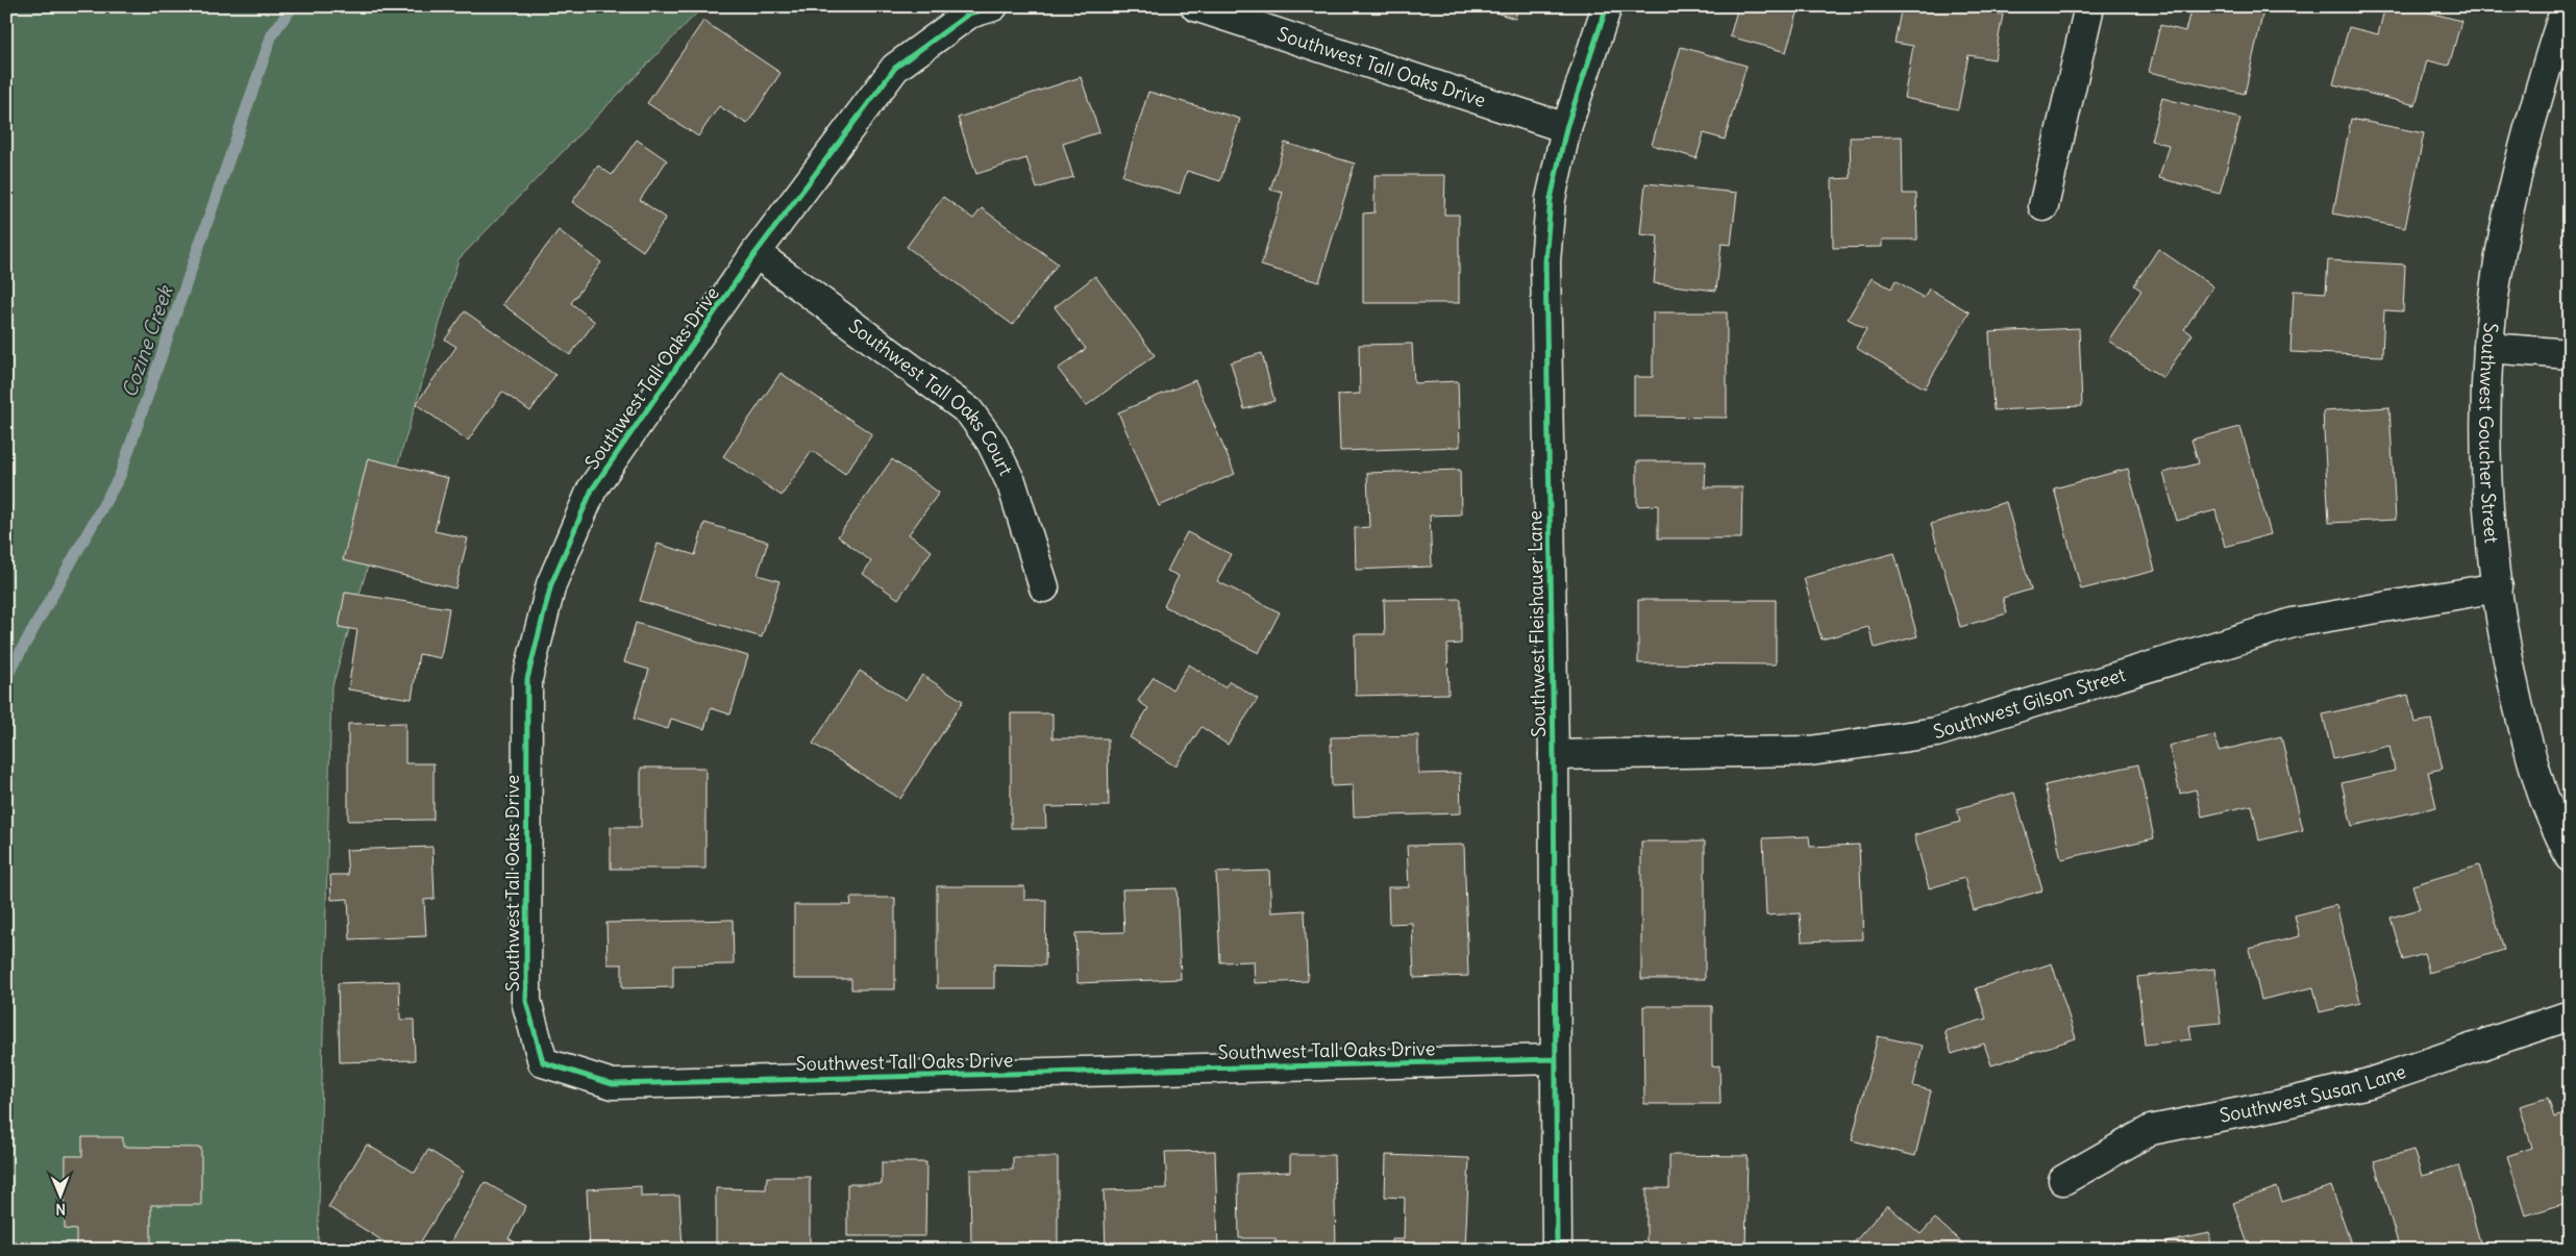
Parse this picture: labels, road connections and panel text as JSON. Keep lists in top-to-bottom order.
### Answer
{
  "streets": {
    "street": [
      "Southwest Tall Oaks Drive",
      "Southwest Tall Oaks Court",
      "Southwest Goucher Street",
      "Southwest Fleishauer Lane",
      "Southwest Gilson Street",
      "Southwest Susan Lane"
    ]
  },
  "crossings": [
    ["Southwest Tall Oaks Drive", "Southwest Tall Oaks Court"],
    ["Southwest Tall Oaks Drive", "Southwest Fleishauer Lane"],
    ["Southwest Goucher Street", "Southwest Gilson Street"],
    ["Southwest Fleishauer Lane", "Southwest Gilson Street"]
  ],
  "water": ["Cozine Creek"],
  "north": "bottom"
}
